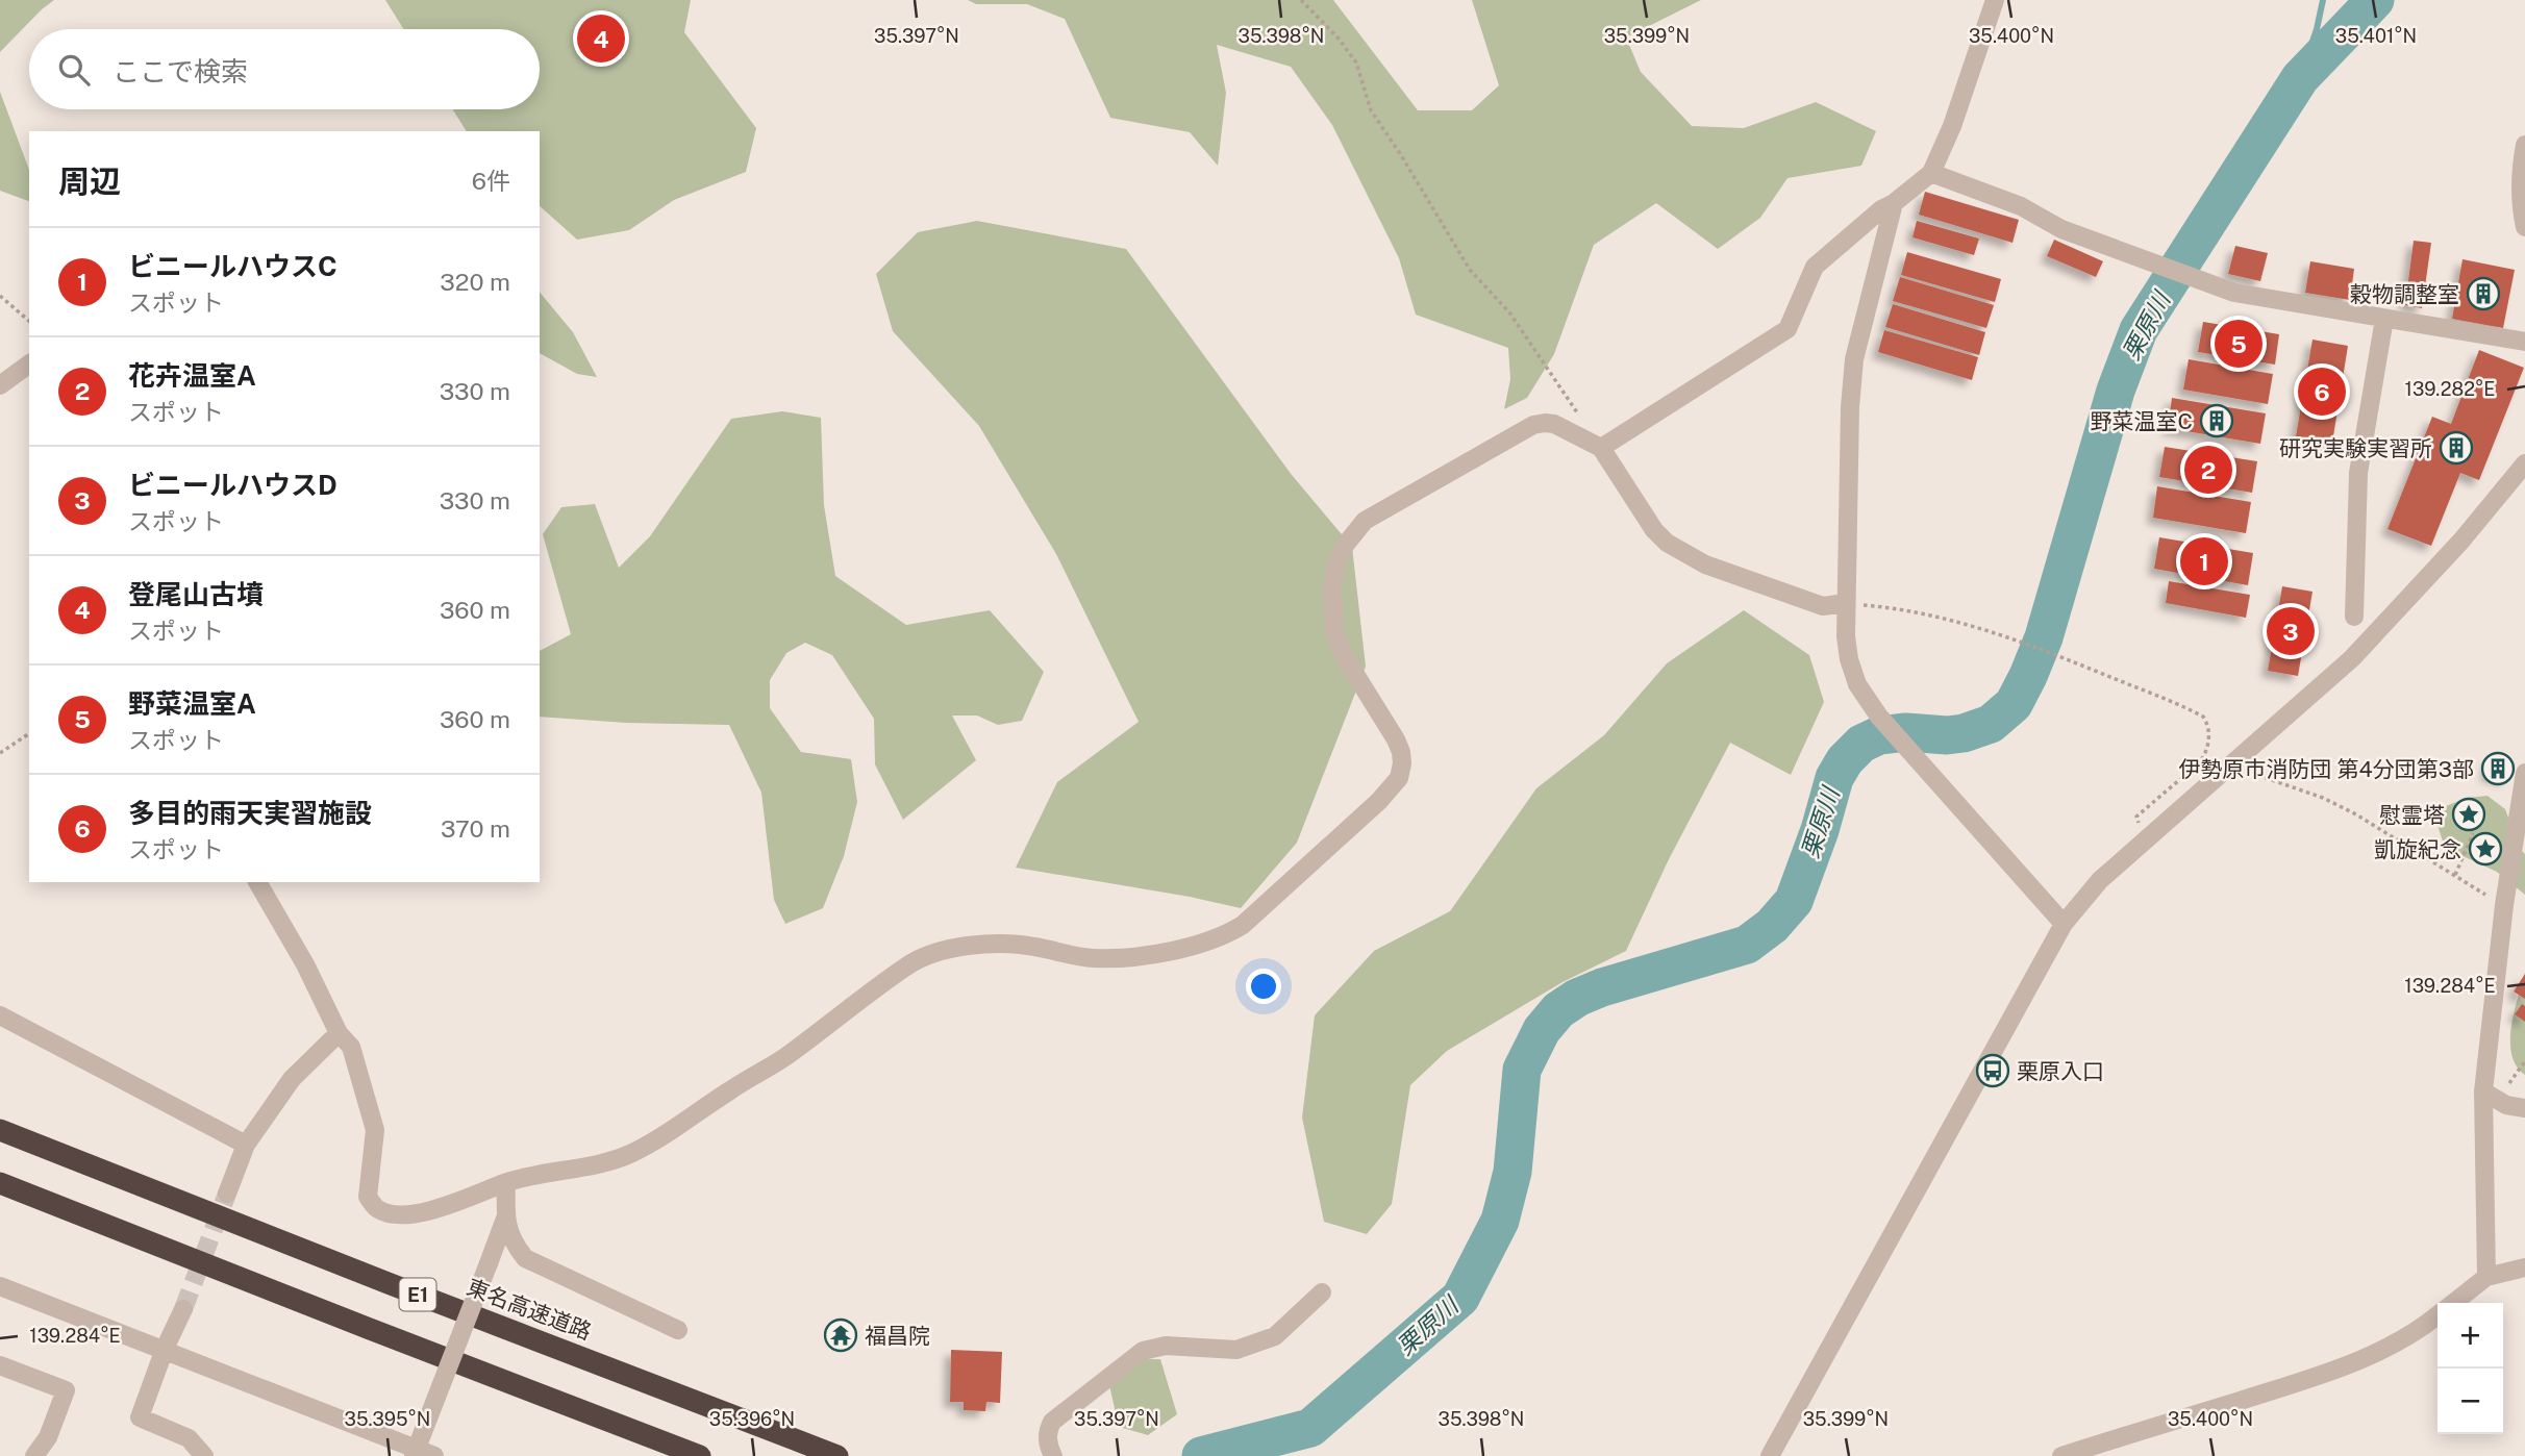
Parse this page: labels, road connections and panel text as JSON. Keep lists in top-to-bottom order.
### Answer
{
  "streets": {
    "highway": ["E1", "東名高速道路"]
  },
  "water": ["栗原川"],
  "places": {
    "building": [
      "穀物調整室",
      "野菜温室C",
      "研究実験実習所",
      "伊勢原市消防団 第4分団第3部"
    ],
    "place": ["慰霊塔", "凱旋紀念"],
    "bus stop": ["栗原入口"],
    "temple": ["福昌院"]
  },
  "page": {
    "pins": [
      "4",
      "5",
      "6",
      "2",
      "1",
      "3"
    ],
    "search": "ここで検索",
    "heading": ["周辺", "6件"],
    "list": [
      {
        "mark": "1",
        "name": "ビニールハウスC",
        "note": "スポット",
        "value": "320 m"
      },
      {
        "mark": "2",
        "name": "花卉温室A",
        "note": "スポット",
        "value": "330 m"
      },
      {
        "mark": "3",
        "name": "ビニールハウスD",
        "note": "スポット",
        "value": "330 m"
      },
      {
        "mark": "4",
        "name": "登尾山古墳",
        "note": "スポット",
        "value": "360 m"
      },
      {
        "mark": "5",
        "name": "野菜温室A",
        "note": "スポット",
        "value": "360 m"
      },
      {
        "mark": "6",
        "name": "多目的雨天実習施設",
        "note": "スポット",
        "value": "370 m"
      }
    ],
    "map_buttons": ["+", "−"]
  },
  "coordinates": [
    "35.397°N",
    "35.398°N",
    "35.399°N",
    "35.400°N",
    "35.401°N",
    "139.282°E",
    "139.284°E",
    "35.395°N",
    "35.396°N"
  ]
}
